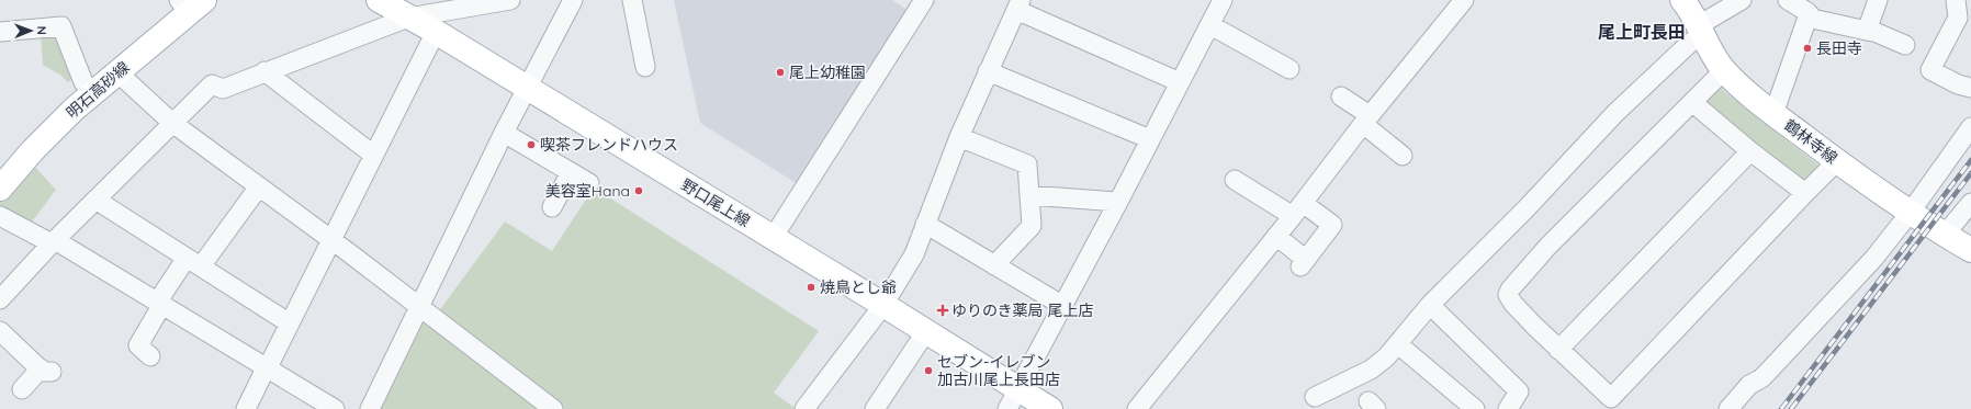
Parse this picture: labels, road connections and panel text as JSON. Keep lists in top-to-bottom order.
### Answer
{
  "streets": {
    "main road": ["明石高砂線", "鶴林寺線", "野口尾上線"]
  },
  "districts": ["尾上町長田"],
  "places": {
    "other": [
      "長田寺",
      "尾上幼稚園",
      "喫茶フレンドハウス",
      "美容室Hana",
      "焼鳥とし爺",
      "セブン-イレブン 加古川尾上長田店"
    ],
    "health": ["ゆりのき薬局 尾上店"]
  },
  "north": "right"
}
